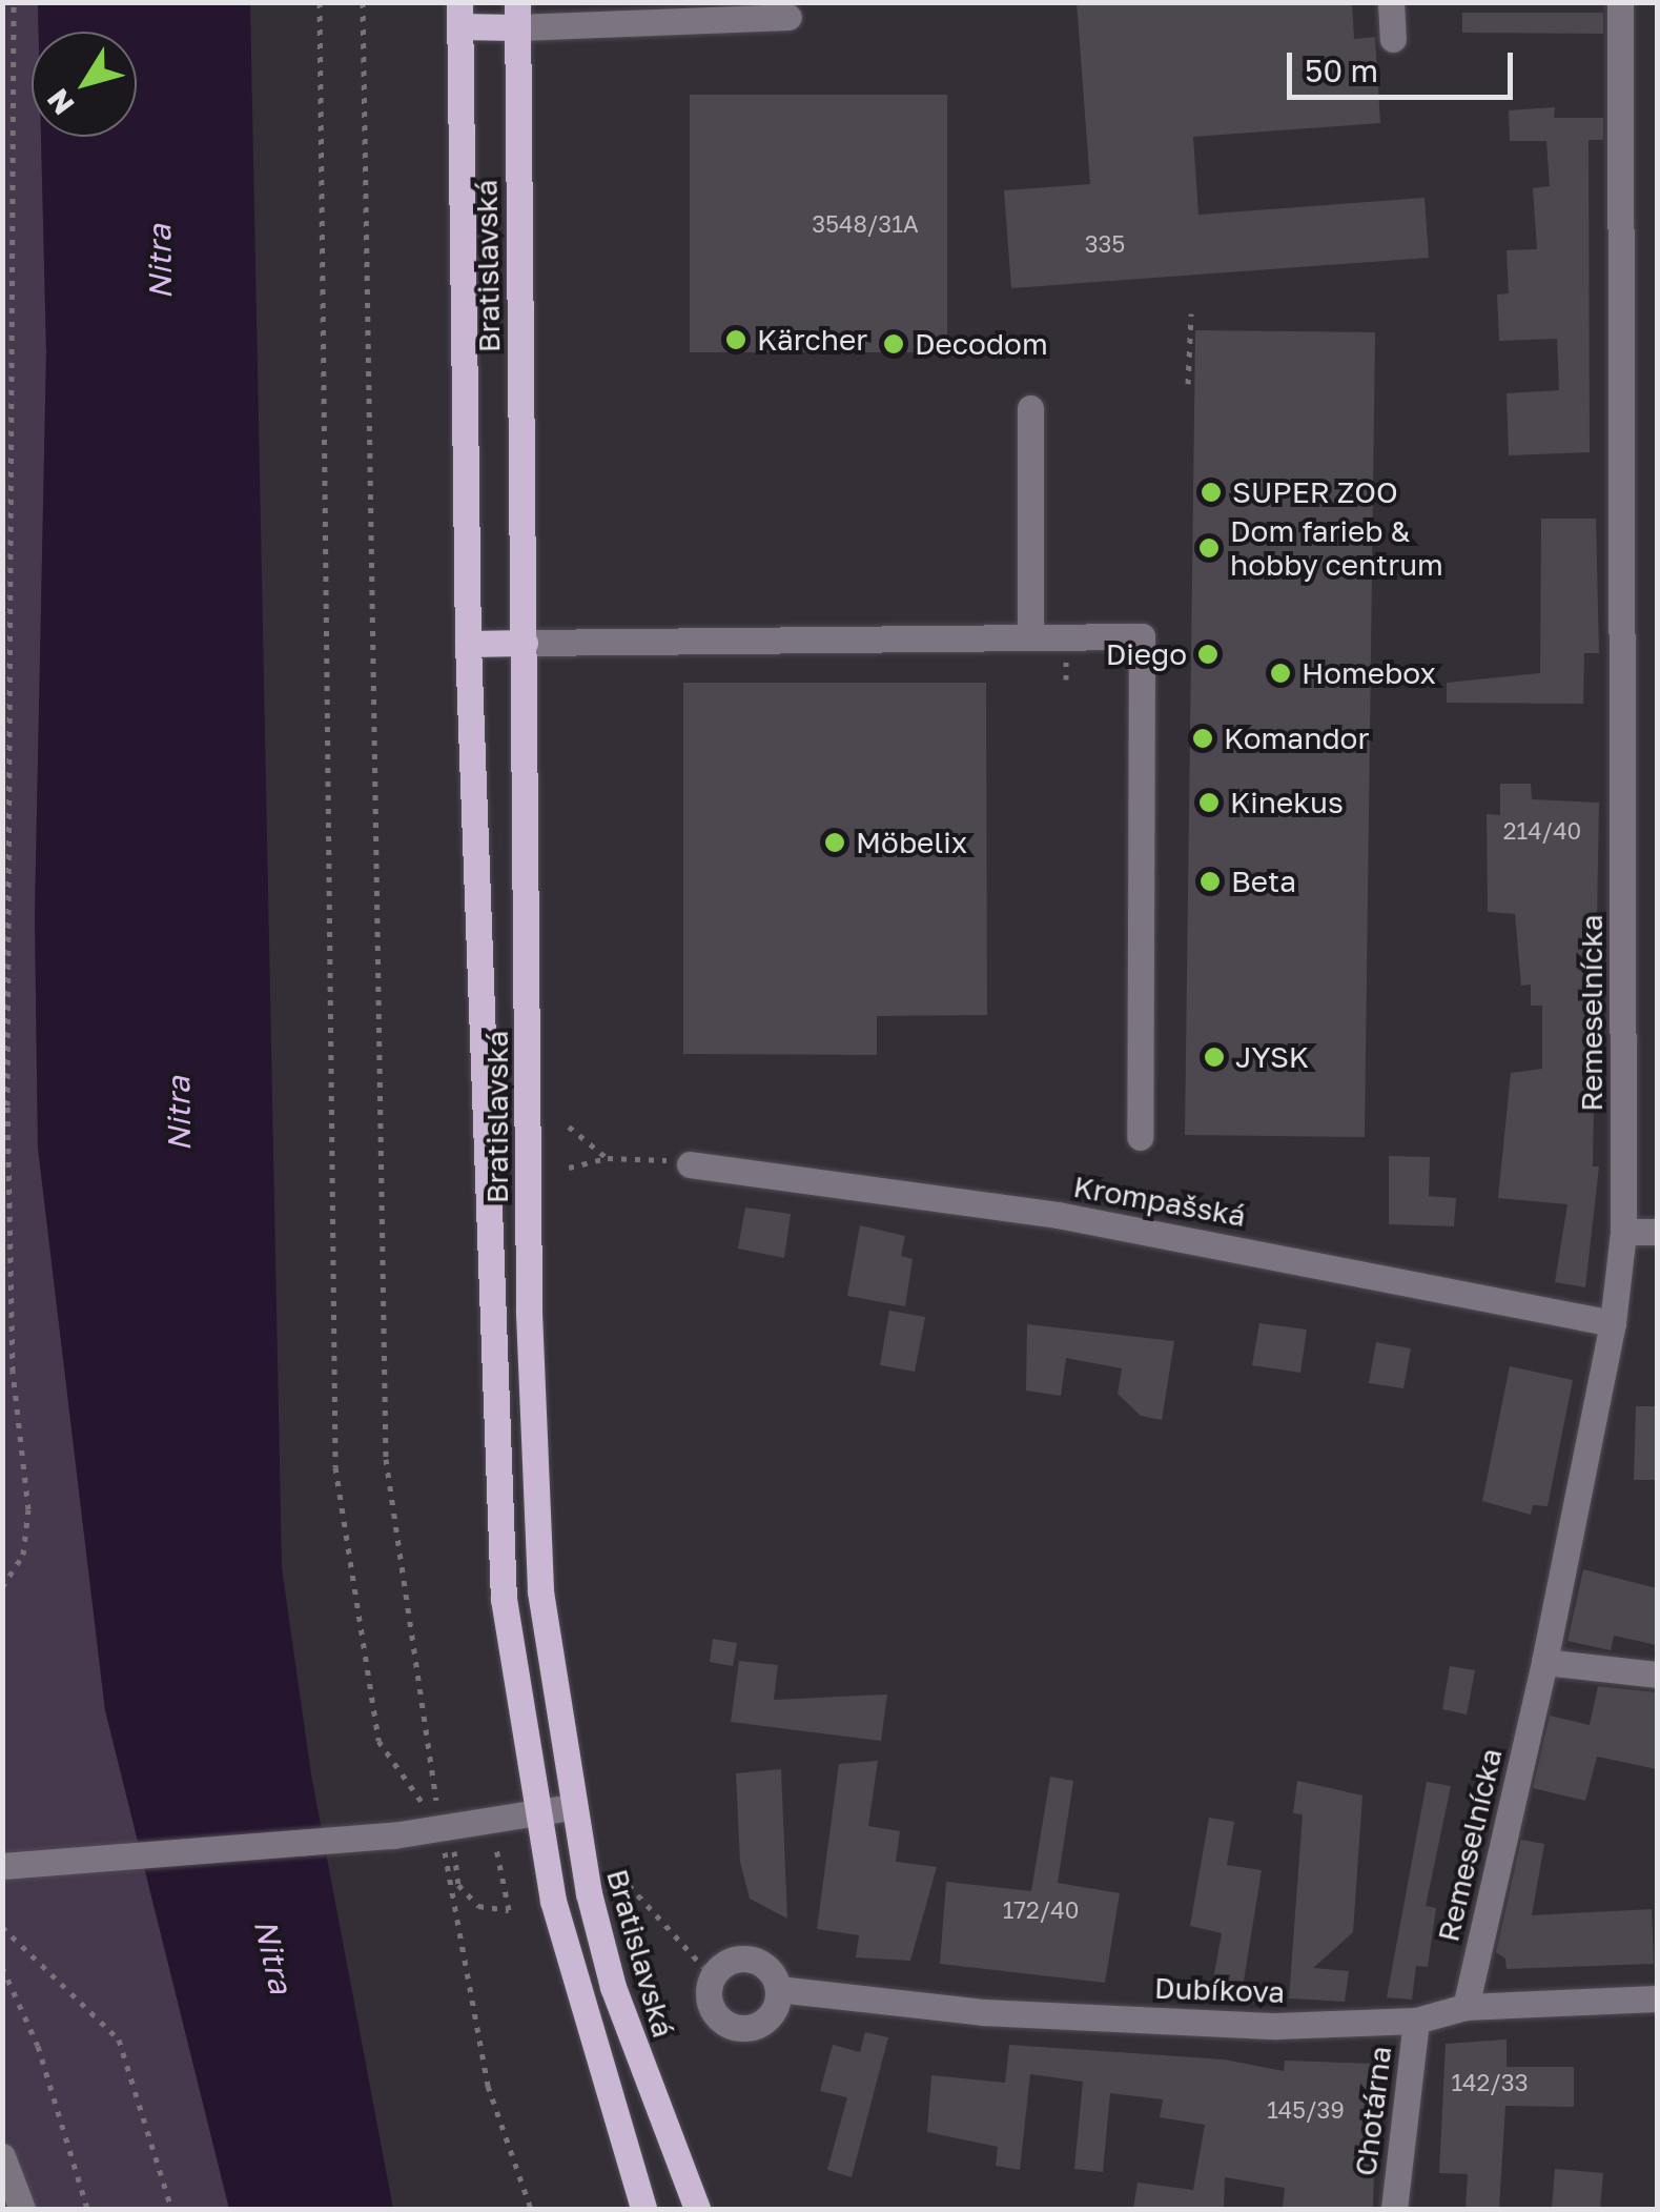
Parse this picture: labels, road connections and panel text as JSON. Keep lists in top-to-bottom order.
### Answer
{
  "streets": {
    "main road": ["Bratislavská"],
    "street": [
      "Remeselnícka",
      "Krompašská",
      "Dubíkova",
      "Chotárna"
    ]
  },
  "crossings": [
    ["Remeselnícka", "Krompašská"],
    ["Remeselnícka", "Dubíkova"],
    ["Dubíkova", "Chotárna"]
  ],
  "water": ["Nitra"],
  "places": [
    "Kärcher",
    "Decodom",
    "SUPER ZOO",
    "Dom farieb & hobby centrum",
    "Diego",
    "Homebox",
    "Komandor",
    "Kinekus",
    "Möbelix",
    "Beta",
    "JYSK"
  ],
  "house_numbers": [
    "3548/31A",
    "335",
    "214/40",
    "172/40",
    "142/33",
    "145/39"
  ],
  "scale_bar": "50 m",
  "north": "bottom left"
}
